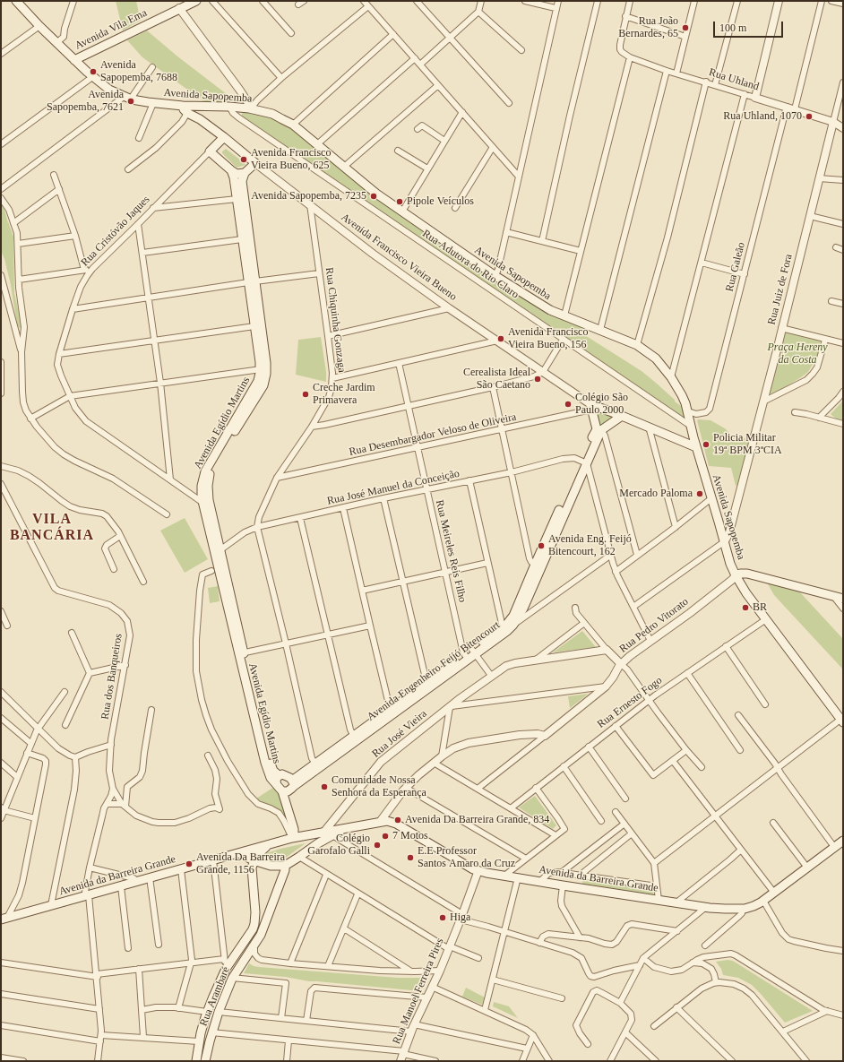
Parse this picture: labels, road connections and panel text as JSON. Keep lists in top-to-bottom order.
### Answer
{
  "streets": {
    "main road": [
      "Avenida Vila Ema",
      "Avenida Sapopemba",
      "Rua Cristóvão Jaques",
      "Avenida Francisco Vieira Bueno",
      "Avenida Egídio Martins",
      "Avenida Engenheiro Feijó Bitencourt",
      "Avenida da Barreira Grande",
      "Rua Arambaré"
    ],
    "street": [
      "Rua Uhland",
      "Rua Adutora do Rio Claro",
      "Rua Galeão",
      "Rua Juiz de Fora",
      "Rua Chiquinha Gonzaga",
      "Rua Desembargador Veloso de Oliveira",
      "Rua José Manuel da Conceição",
      "Rua Meireles Reis Filho",
      "Rua Pedro Vitorato",
      "Rua dos Banqueiros",
      "Rua Ernesto Fogo",
      "Rua José Vieira",
      "Rua Manoel Ferreira Pires"
    ]
  },
  "crossings": [
    ["Avenida Vila Ema", "Avenida Sapopemba"],
    ["Rua Uhland", "Rua Galeão"],
    ["Rua Uhland", "Rua Juiz de Fora"],
    ["Avenida Sapopemba", "Avenida Francisco Vieira Bueno"],
    ["Avenida Sapopemba", "Rua Adutora do Rio Claro"],
    ["Avenida Sapopemba", "Rua Galeão"],
    ["Avenida Sapopemba", "Rua Juiz de Fora"],
    ["Avenida Sapopemba", "Rua Pedro Vitorato"],
    ["Avenida Sapopemba", "Rua Ernesto Fogo"],
    ["Rua Cristóvão Jaques", "Avenida Francisco Vieira Bueno"],
    ["Rua Cristóvão Jaques", "Avenida Egídio Martins"],
    ["Avenida Francisco Vieira Bueno", "Rua Chiquinha Gonzaga"],
    ["Avenida Francisco Vieira Bueno", "Rua Desembargador Veloso de Oliveira"],
    ["Rua Chiquinha Gonzaga", "Rua Desembargador Veloso de Oliveira"],
    ["Rua Chiquinha Gonzaga", "Rua José Manuel da Conceição"],
    ["Avenida Egídio Martins", "Rua José Manuel da Conceição"],
    ["Avenida Egídio Martins", "Avenida Engenheiro Feijó Bitencourt"],
    ["Rua Desembargador Veloso de Oliveira", "Rua Meireles Reis Filho"],
    ["Rua José Manuel da Conceição", "Rua Meireles Reis Filho"],
    ["Rua José Manuel da Conceição", "Avenida Engenheiro Feijó Bitencourt"],
    ["Rua Meireles Reis Filho", "Avenida Engenheiro Feijó Bitencourt"],
    ["Rua José Vieira", "Avenida da Barreira Grande"],
    ["Avenida da Barreira Grande", "Rua Manoel Ferreira Pires"],
    ["Avenida da Barreira Grande", "Rua Arambaré"]
  ],
  "districts": ["VILA BANCÁRIA"],
  "parks": ["Praça Hereny da Costa"],
  "places": [
    "Rua João Bernardes, 65",
    "Avenida Sapopemba, 7688",
    "Avenida Sapopemba, 7621",
    "Rua Uhland, 1070",
    "Avenida Francisco Vieira Bueno, 625",
    "Avenida Sapopemba, 7235",
    "Pipole Veículos",
    "Avenida Francisco Vieira Bueno, 156",
    "Cerealista Ideal São Caetano",
    "Creche Jardim Primavera",
    "Colégio São Paulo 2000",
    "Policia Militar 19ª BPM 3ªCIA",
    "Mercado Paloma",
    "Avenida Eng. Feijó Bitencourt, 162",
    "BR",
    "Comunidade Nossa Senhora da Esperança",
    "Avenida Da Barreira Grande, 834",
    "7 Motos",
    "Colégio Garofalo Galli",
    "E.E Professor Santos Amaro da Cruz",
    "Avenida Da Barreira Grande, 1156",
    "Higa"
  ],
  "scale_bar": "100 m"
}
